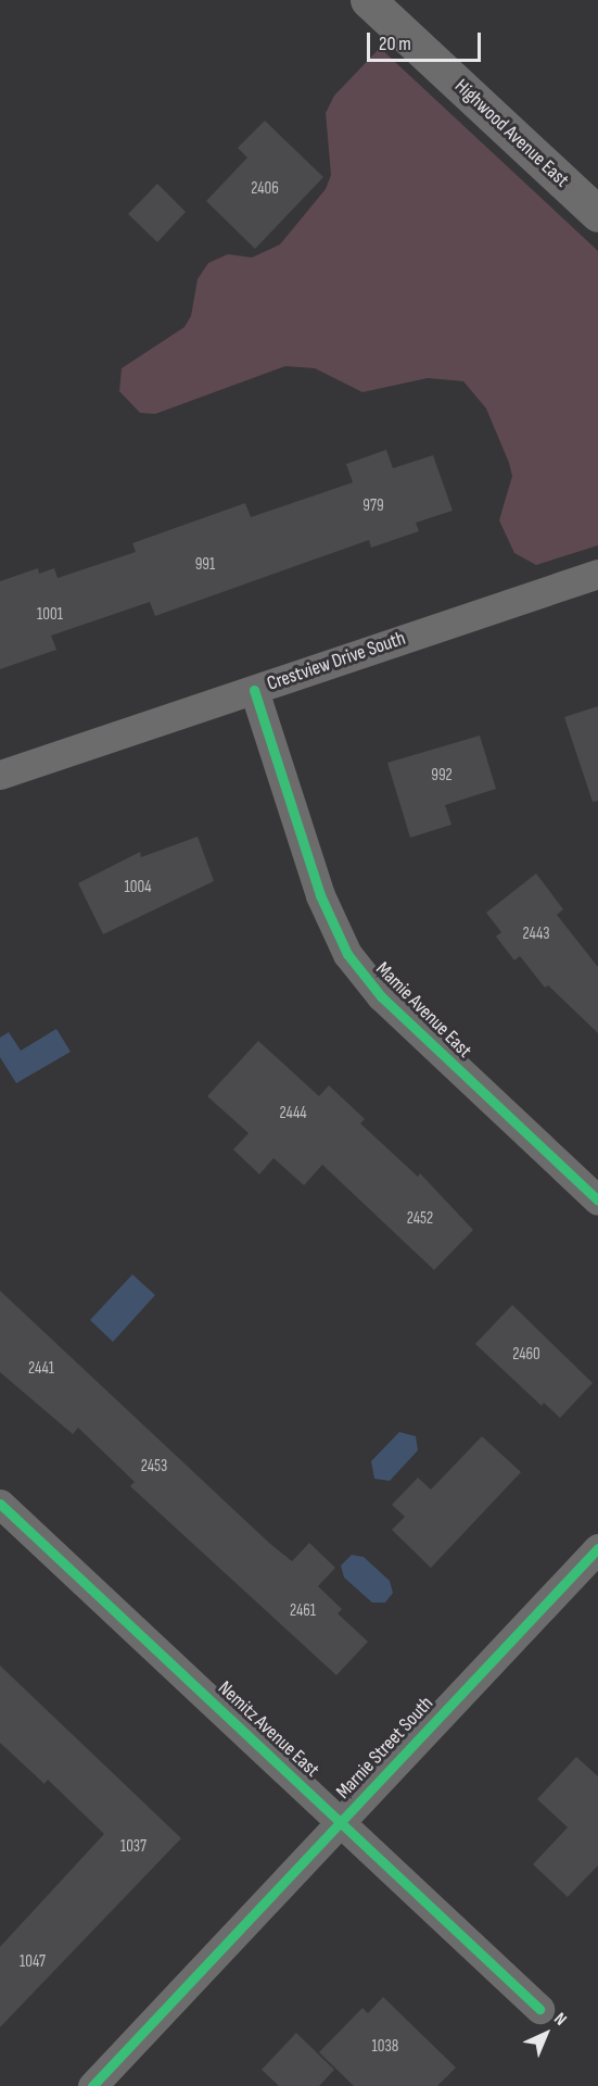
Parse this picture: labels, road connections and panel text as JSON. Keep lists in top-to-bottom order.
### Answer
{
  "streets": {
    "street": [
      "Highwood Avenue East",
      "Crestview Drive South",
      "Mamie Avenue East",
      "Nemitz Avenue East",
      "Marnie Street South"
    ]
  },
  "crossings": [
    ["Crestview Drive South", "Mamie Avenue East"],
    ["Nemitz Avenue East", "Marnie Street South"]
  ],
  "house_numbers": [
    "2406",
    "979",
    "991",
    "1001",
    "992",
    "1004",
    "2443",
    "2444",
    "2452",
    "2460",
    "2441",
    "2453",
    "2461",
    "1037",
    "1047",
    "1038"
  ],
  "scale_bar": "20 m",
  "north": "top right"
}
